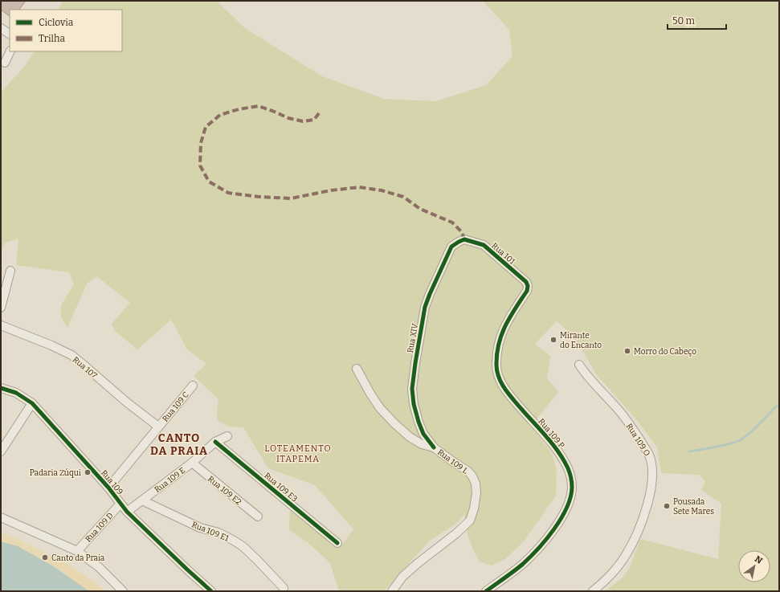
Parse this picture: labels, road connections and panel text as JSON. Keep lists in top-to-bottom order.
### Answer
{
  "streets": {
    "street": [
      "Rua 101",
      "Rua XIV",
      "Rua 107",
      "Rua 109 C",
      "Rua 109 P",
      "Rua 109 O",
      "Rua 109 L",
      "Rua 109 E",
      "Rua 109",
      "Rua 109 E3",
      "Rua 109 E2",
      "Rua 109 D",
      "Rua 109 E1"
    ]
  },
  "crossings": [
    ["Rua 101", "Rua XIV"],
    ["Rua 101", "Rua 109 P"],
    ["Rua XIV", "Rua 109 L"],
    ["Rua 107", "Rua 109 C"],
    ["Rua 109 C", "Rua 109"],
    ["Rua 109 E", "Rua 109"],
    ["Rua 109 E", "Rua 109 E3"],
    ["Rua 109 E", "Rua 109 E2"],
    ["Rua 109 E", "Rua 109 E1"],
    ["Rua 109", "Rua 109 D"]
  ],
  "districts": ["CANTO DA PRAIA", "LOTEAMENTO ITAPEMA"],
  "places": [
    "Mirante do Encanto",
    "Morro do Cabeço",
    "Padaria Zúqui",
    "Pousada Sete Mares",
    "Canto da Praia"
  ],
  "legend": ["Ciclovia", "Trilha"],
  "scale_bar": "50 m",
  "north": "top right"
}
